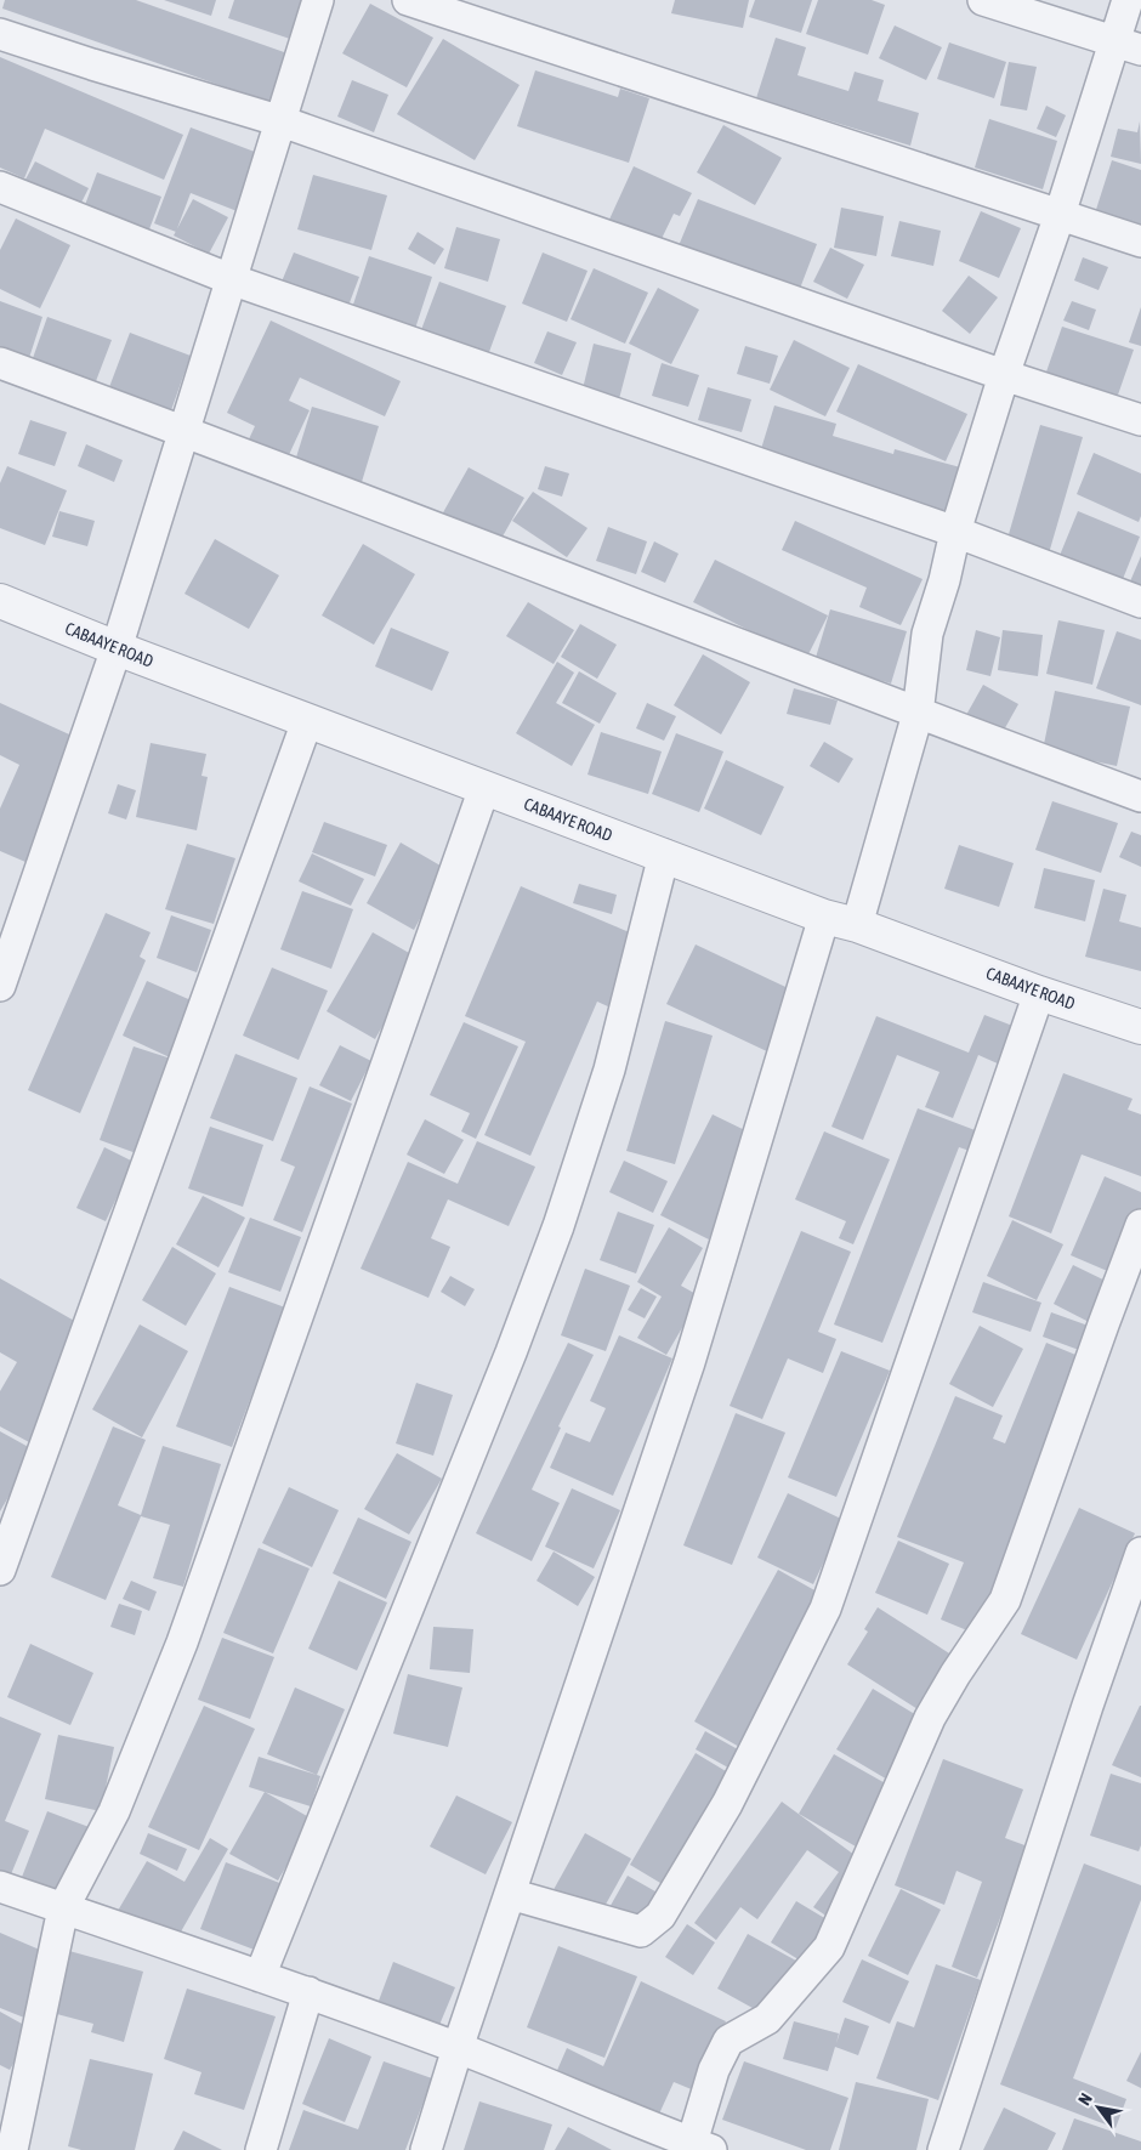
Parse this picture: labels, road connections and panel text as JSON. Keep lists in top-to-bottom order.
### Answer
{
  "streets": {
    "street": ["CABAAYE ROAD"]
  },
  "north": "top left"
}
